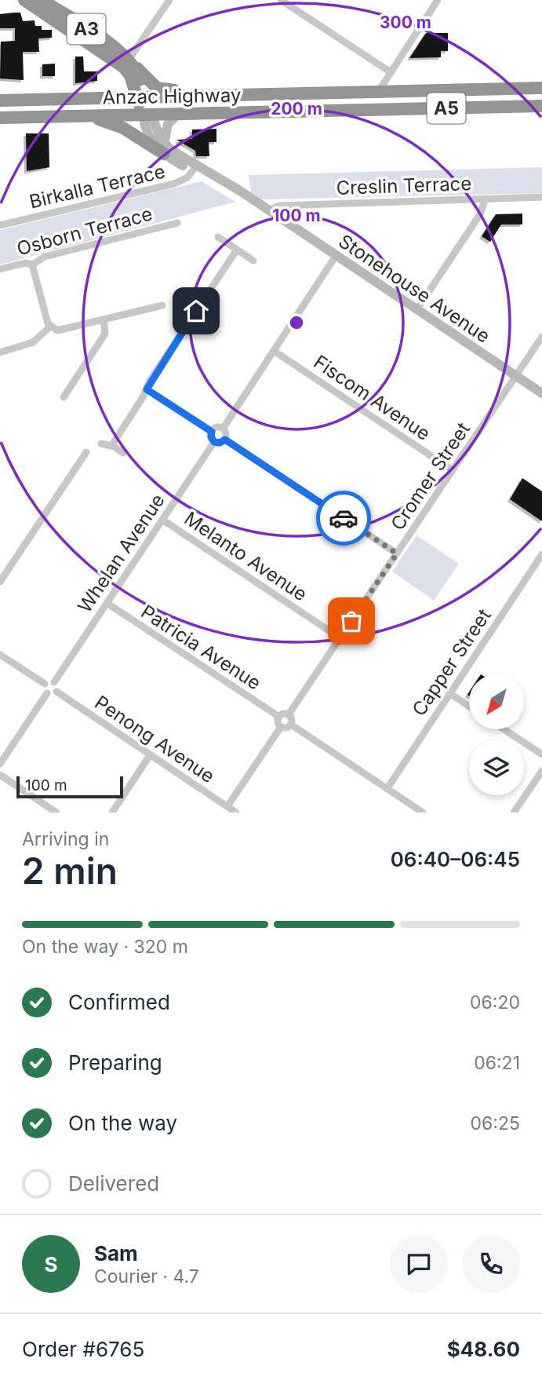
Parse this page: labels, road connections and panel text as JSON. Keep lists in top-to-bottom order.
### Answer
{
  "streets": {
    "highway": ["A3", "Anzac Highway", "A5"],
    "street": [
      "Creslin Terrace",
      "Birkalla Terrace",
      "Osborn Terrace",
      "Stonehouse Avenue",
      "Fiscom Avenue",
      "Cromer Street",
      "Whelan Avenue",
      "Melanto Avenue",
      "Patricia Avenue",
      "Capper Street",
      "Penong Avenue"
    ]
  },
  "crossings": [
    ["A3", "Anzac Highway"],
    ["A3", "Stonehouse Avenue"],
    ["Anzac Highway", "Stonehouse Avenue"],
    ["Creslin Terrace", "Stonehouse Avenue"],
    ["Birkalla Terrace", "Stonehouse Avenue"],
    ["Stonehouse Avenue", "Cromer Street"],
    ["Fiscom Avenue", "Cromer Street"],
    ["Cromer Street", "Melanto Avenue"],
    ["Cromer Street", "Patricia Avenue"],
    ["Whelan Avenue", "Melanto Avenue"],
    ["Whelan Avenue", "Patricia Avenue"],
    ["Whelan Avenue", "Penong Avenue"]
  ],
  "scale_bar": "100 m",
  "north": "bottom left",
  "page": {
    "scale": "100 m",
    "heading": ["2 min", "Arriving in", "06:40–06:45"],
    "panel": [
      "Sam",
      "Courier · 4.7",
      "Order #6765",
      "$48.60"
    ],
    "bar": "On the way · 320 m",
    "list": [
      ["Confirmed", "06:20"],
      ["Preparing", "06:21"],
      ["On the way", "06:25"],
      "Delivered"
    ],
    "round": "S"
  },
  "rings": ["300 m", "200 m", "100 m"]
}
